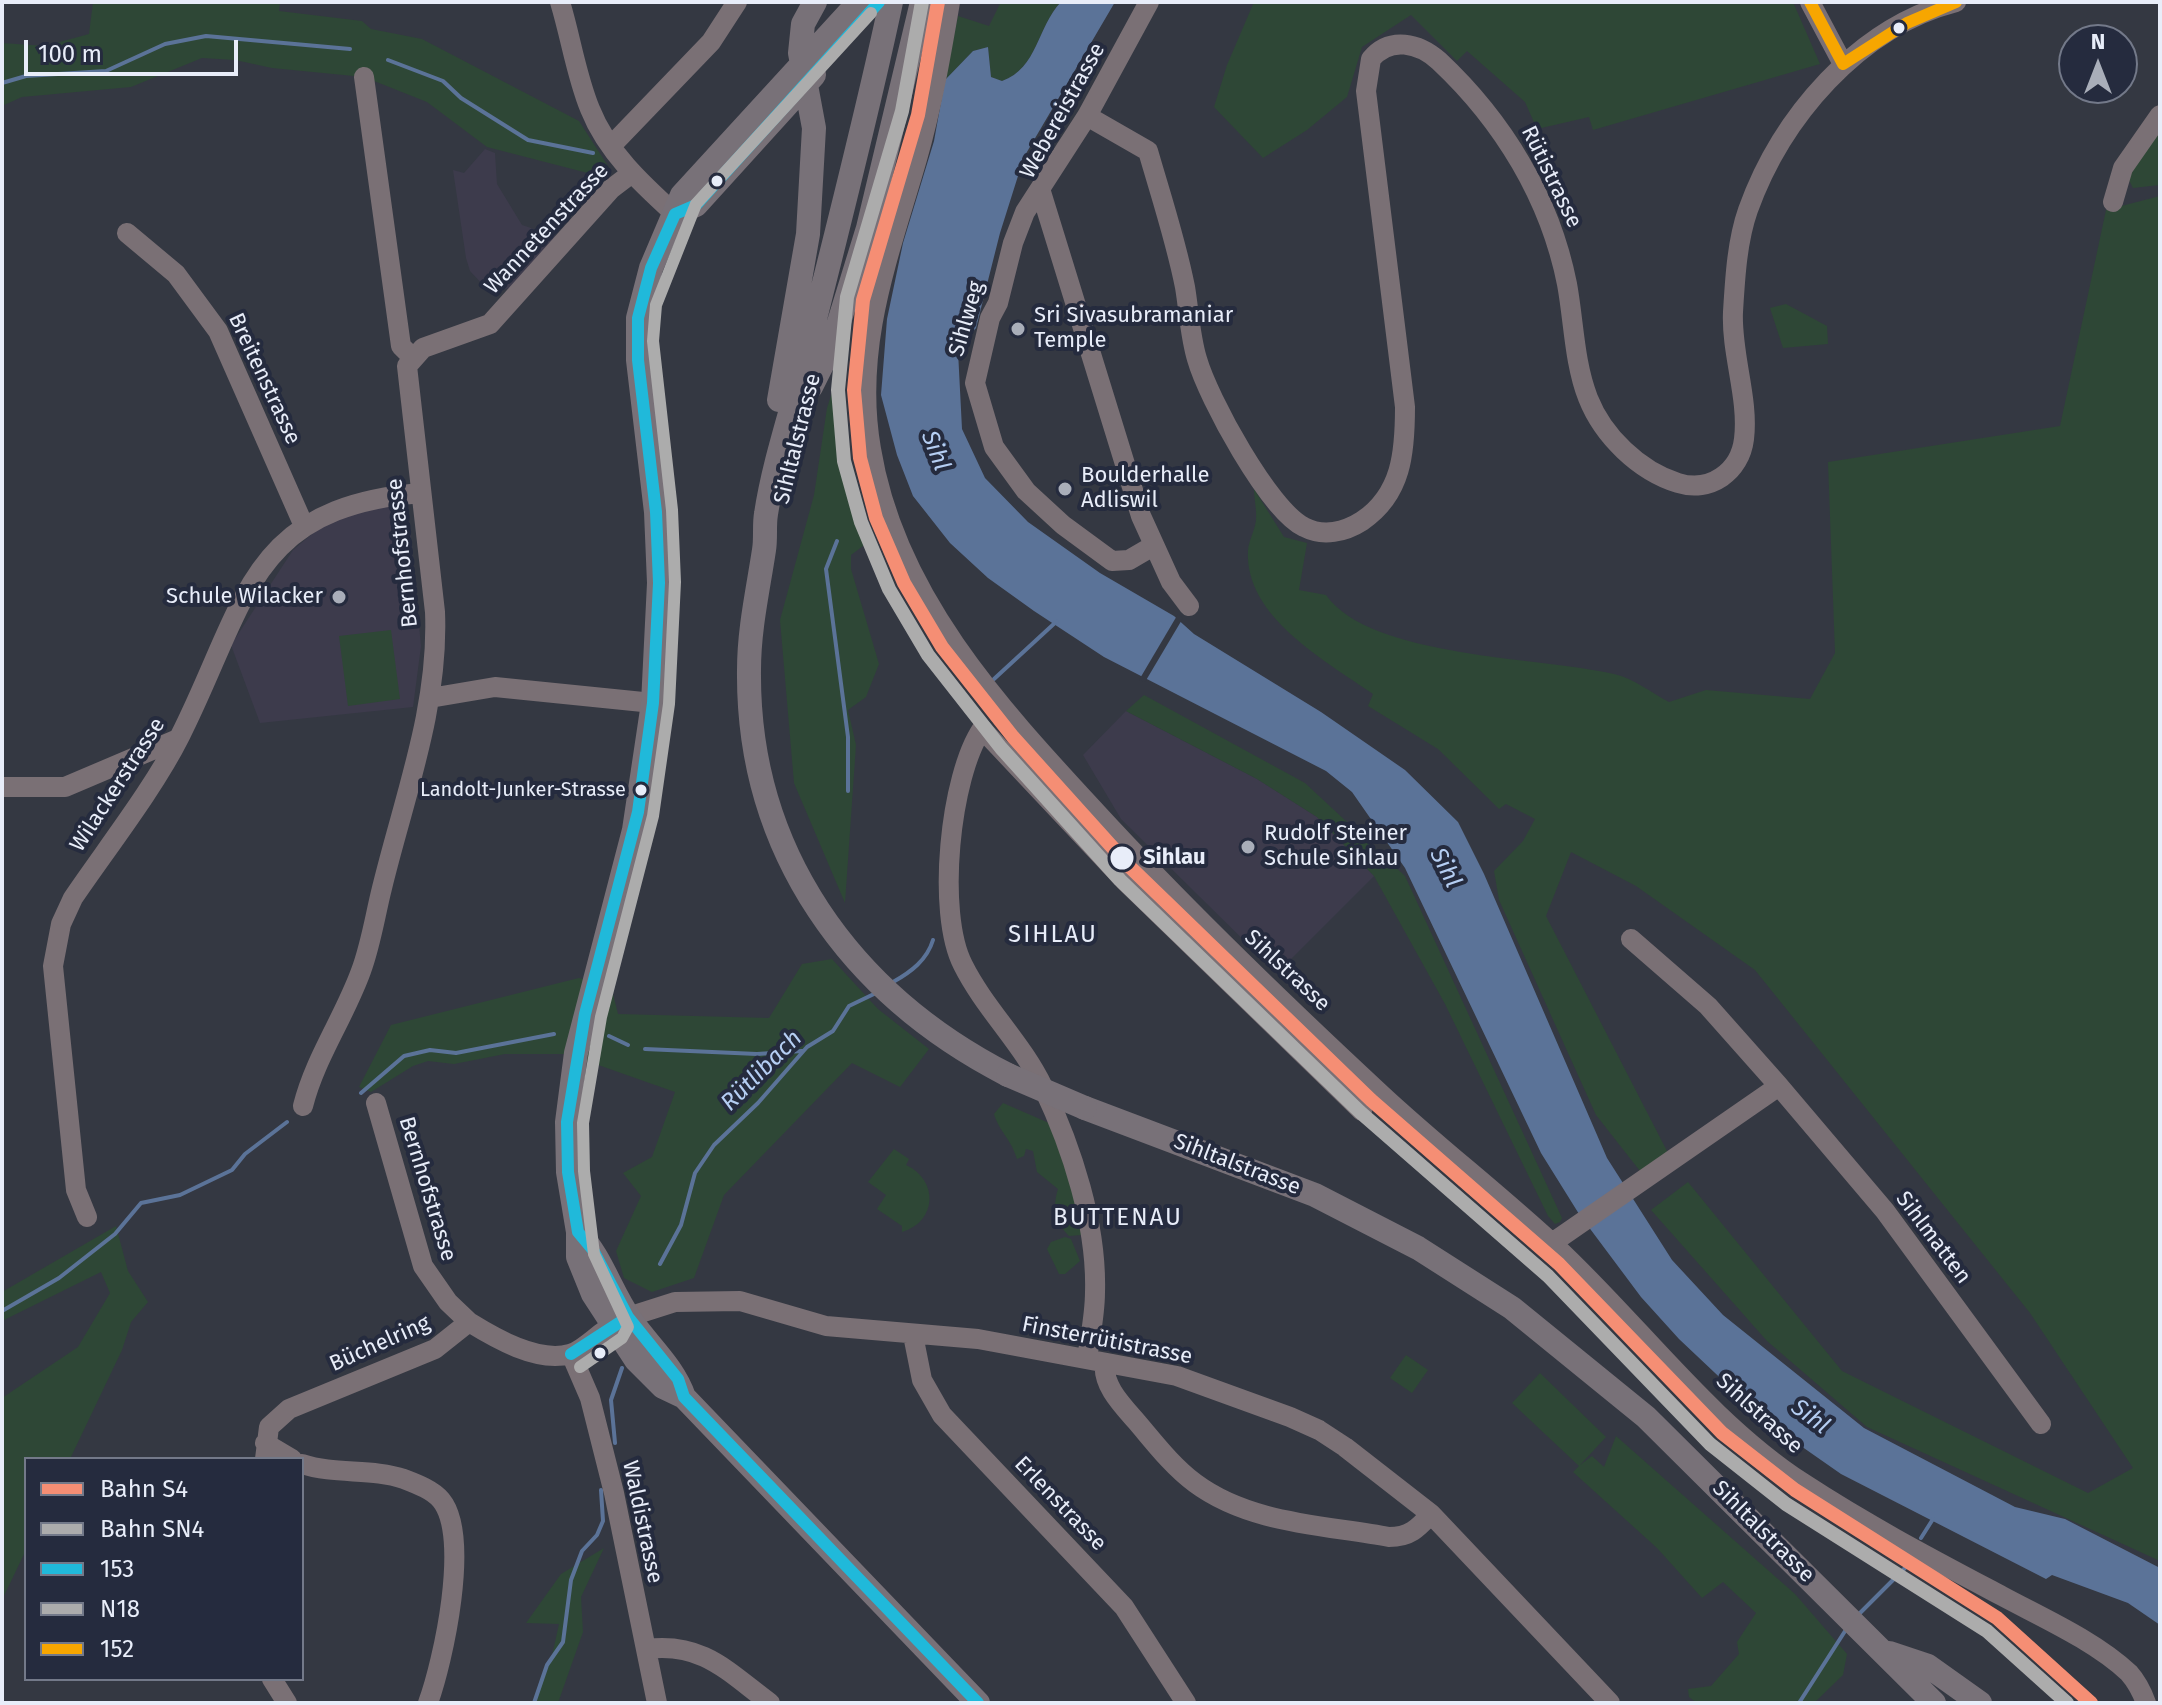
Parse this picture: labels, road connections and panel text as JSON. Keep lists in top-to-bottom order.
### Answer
{
  "streets": {
    "main road": ["Sihltalstrasse"],
    "street": [
      "Webereistrasse",
      "Rütistrasse",
      "Wannetenstrasse",
      "Sihlweg",
      "Breitenstrasse",
      "Bernhofstrasse",
      "Wilackerstrasse",
      "Sihlstrasse",
      "Sihlmatten",
      "Finsterrütistrasse",
      "Büchelring",
      "Erlenstrasse",
      "Waldistrasse"
    ]
  },
  "crossings": [
    ["Webereistrasse", "Rütistrasse"],
    ["Webereistrasse", "Sihlweg"],
    ["Wannetenstrasse", "Bernhofstrasse"],
    ["Breitenstrasse", "Wilackerstrasse"],
    ["Bernhofstrasse", "Wilackerstrasse"],
    ["Bernhofstrasse", "Büchelring"],
    ["Finsterrütistrasse", "Erlenstrasse"]
  ],
  "districts": ["SIHLAU", "BUTTENAU"],
  "water": ["Sihl", "Rütlibach"],
  "places": [
    "Sri Sivasubramaniar Temple",
    "Boulderhalle Adliswil",
    "Schule Wilacker",
    "Landolt-Junker-Strasse",
    "Rudolf Steiner Schule Sihlau",
    "Sihlau"
  ],
  "lines": [
    "rail line S4",
    "rail line SN4",
    "transit line 153",
    "transit line 152",
    "transit line N18"
  ],
  "legend": [
    "Bahn S4",
    "Bahn SN4",
    "153",
    "N18",
    "152"
  ],
  "scale_bar": "100 m",
  "north": "top"
}
